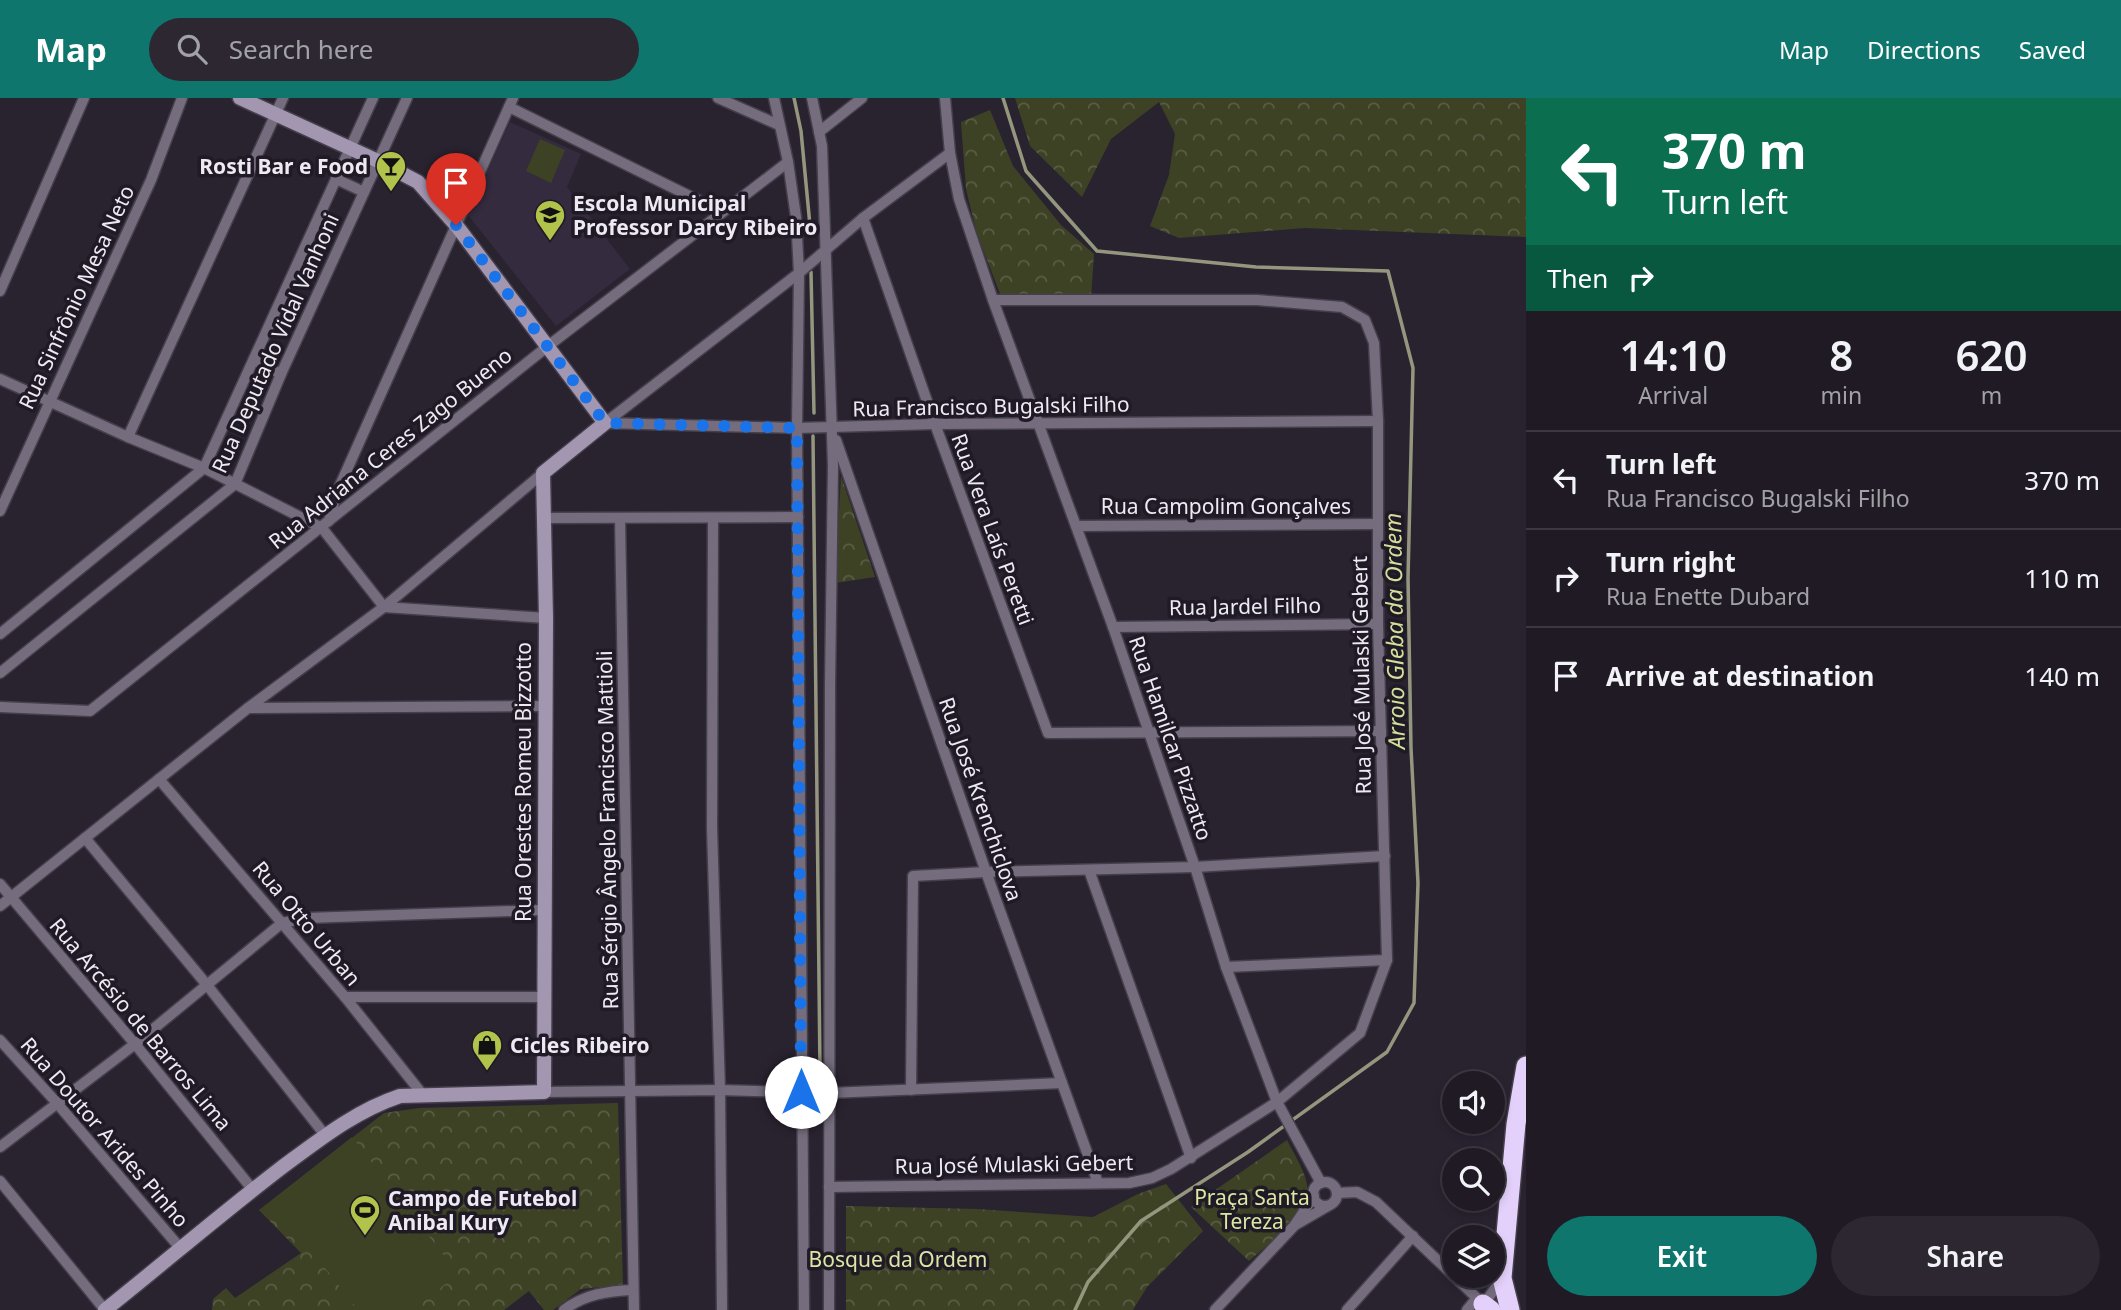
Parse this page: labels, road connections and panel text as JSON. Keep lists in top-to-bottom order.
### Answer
{
  "streets": {
    "street": [
      "Rua Sinfrônio Mesa Neto",
      "Rua Deputado Vidal Vanhoni",
      "Rua Francisco Bugalski Filho",
      "Rua Adriana Ceres Zago Bueno",
      "Rua Campolim Gonçalves",
      "Rua Vera Laís Peretti",
      "Rua Jardel Filho",
      "Rua José Mulaski Gebert",
      "Rua Hamilcar Pizzatto",
      "Rua Orestes Romeu Bizzotto",
      "Rua José Krenchiclova",
      "Rua Sérgio Ângelo Francisco Mattioli",
      "Rua Otto Urban",
      "Rua Arcésio de Barros Lima",
      "Rua Doutor Arides Pinho"
    ]
  },
  "crossings": [
    ["Rua Francisco Bugalski Filho", "Rua Vera Laís Peretti"],
    ["Rua Francisco Bugalski Filho", "Rua José Mulaski Gebert"],
    ["Rua Francisco Bugalski Filho", "Rua Hamilcar Pizzatto"],
    ["Rua Francisco Bugalski Filho", "Rua José Krenchiclova"],
    ["Rua Campolim Gonçalves", "Rua José Mulaski Gebert"],
    ["Rua Campolim Gonçalves", "Rua Hamilcar Pizzatto"],
    ["Rua Vera Laís Peretti", "Rua Hamilcar Pizzatto"],
    ["Rua Jardel Filho", "Rua José Mulaski Gebert"],
    ["Rua Jardel Filho", "Rua Hamilcar Pizzatto"],
    ["Rua José Mulaski Gebert", "Rua Hamilcar Pizzatto"],
    ["Rua José Mulaski Gebert", "Rua José Krenchiclova"]
  ],
  "water": ["Arroio Gleba da Ordem"],
  "parks": ["Praça Santa Tereza", "Bosque da Ordem"],
  "places": {
    "bar": ["Rosti Bar e Food"],
    "school or university": ["Escola Municipal Professor Darcy Ribeiro"],
    "shop": ["Cicles Ribeiro"],
    "sports": ["Campo de Futebol Anibal Kury"]
  },
  "page": {
    "header": "Map",
    "search": "Search here",
    "nav": ["Map", "Directions", "Saved"],
    "turn": ["370 m", "Turn left"],
    "then": "Then",
    "eta": [
      "14:10",
      "Arrival",
      "8",
      "min",
      "620",
      "m"
    ],
    "list": [
      {
        "name": "Turn left",
        "note": "Rua Francisco Bugalski Filho",
        "value": "370 m"
      },
      {
        "name": "Turn right",
        "note": "Rua Enette Dubard",
        "value": "110 m"
      },
      {
        "name": "Arrive at destination",
        "value": "140 m"
      }
    ],
    "buttons": ["Exit", "Share"]
  }
}
